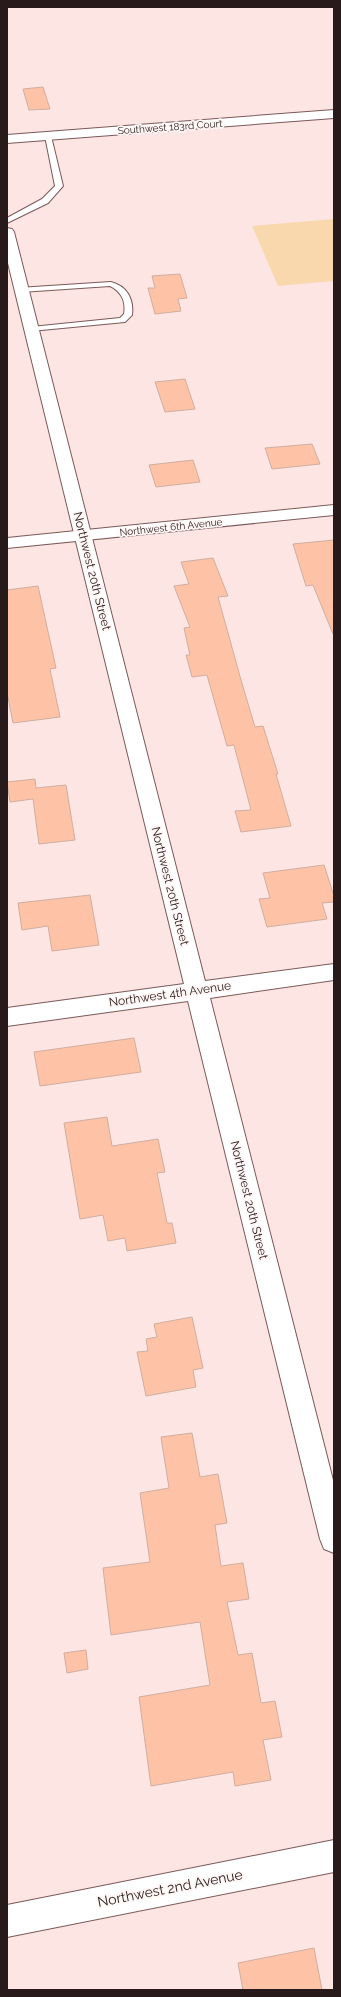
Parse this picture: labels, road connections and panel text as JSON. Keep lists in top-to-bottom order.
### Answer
{
  "streets": {
    "street": [
      "Southwest 183rd Court",
      "Northwest 6th Avenue",
      "Northwest 20th Street",
      "Northwest 4th Avenue",
      "Northwest 2nd Avenue"
    ]
  },
  "crossings": [
    ["Northwest 6th Avenue", "Northwest 20th Street"],
    ["Northwest 20th Street", "Northwest 4th Avenue"]
  ]
}
